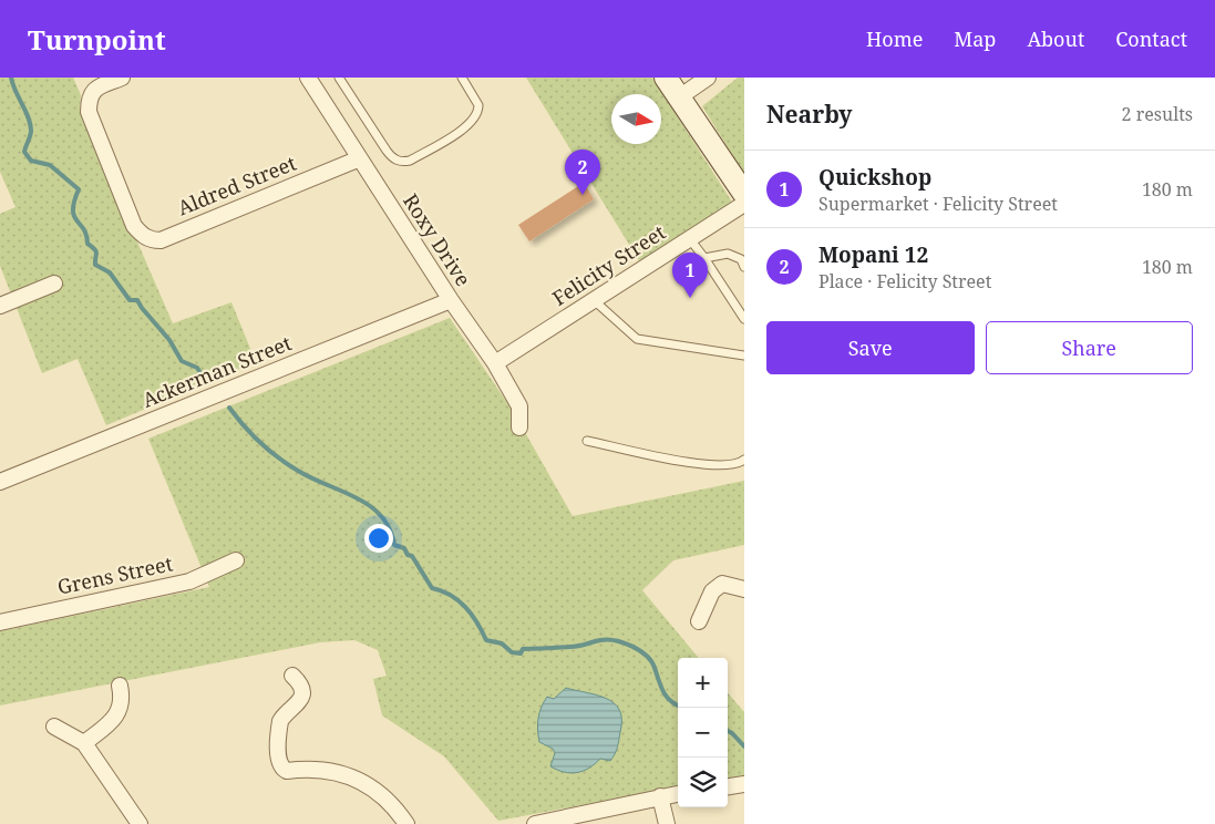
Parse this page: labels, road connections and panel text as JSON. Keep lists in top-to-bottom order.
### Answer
{
  "streets": {
    "street": [
      "Aldred Street",
      "Roxy Drive",
      "Felicity Street",
      "Ackerman Street",
      "Grens Street"
    ]
  },
  "crossings": [
    ["Aldred Street", "Roxy Drive"],
    ["Roxy Drive", "Felicity Street"],
    ["Roxy Drive", "Ackerman Street"]
  ],
  "north": "right",
  "page": {
    "header": "Turnpoint",
    "nav": [
      "Home",
      "Map",
      "About",
      "Contact"
    ],
    "heading": ["Nearby", "2 results"],
    "pins": ["2", "1"],
    "list": [
      {
        "mark": "1",
        "name": "Quickshop",
        "note": "Supermarket · Felicity Street",
        "value": "180 m"
      },
      {
        "mark": "2",
        "name": "Mopani 12",
        "note": "Place · Felicity Street",
        "value": "180 m"
      }
    ],
    "buttons": ["Save", "Share"],
    "map_buttons": ["+", "−"]
  }
}
